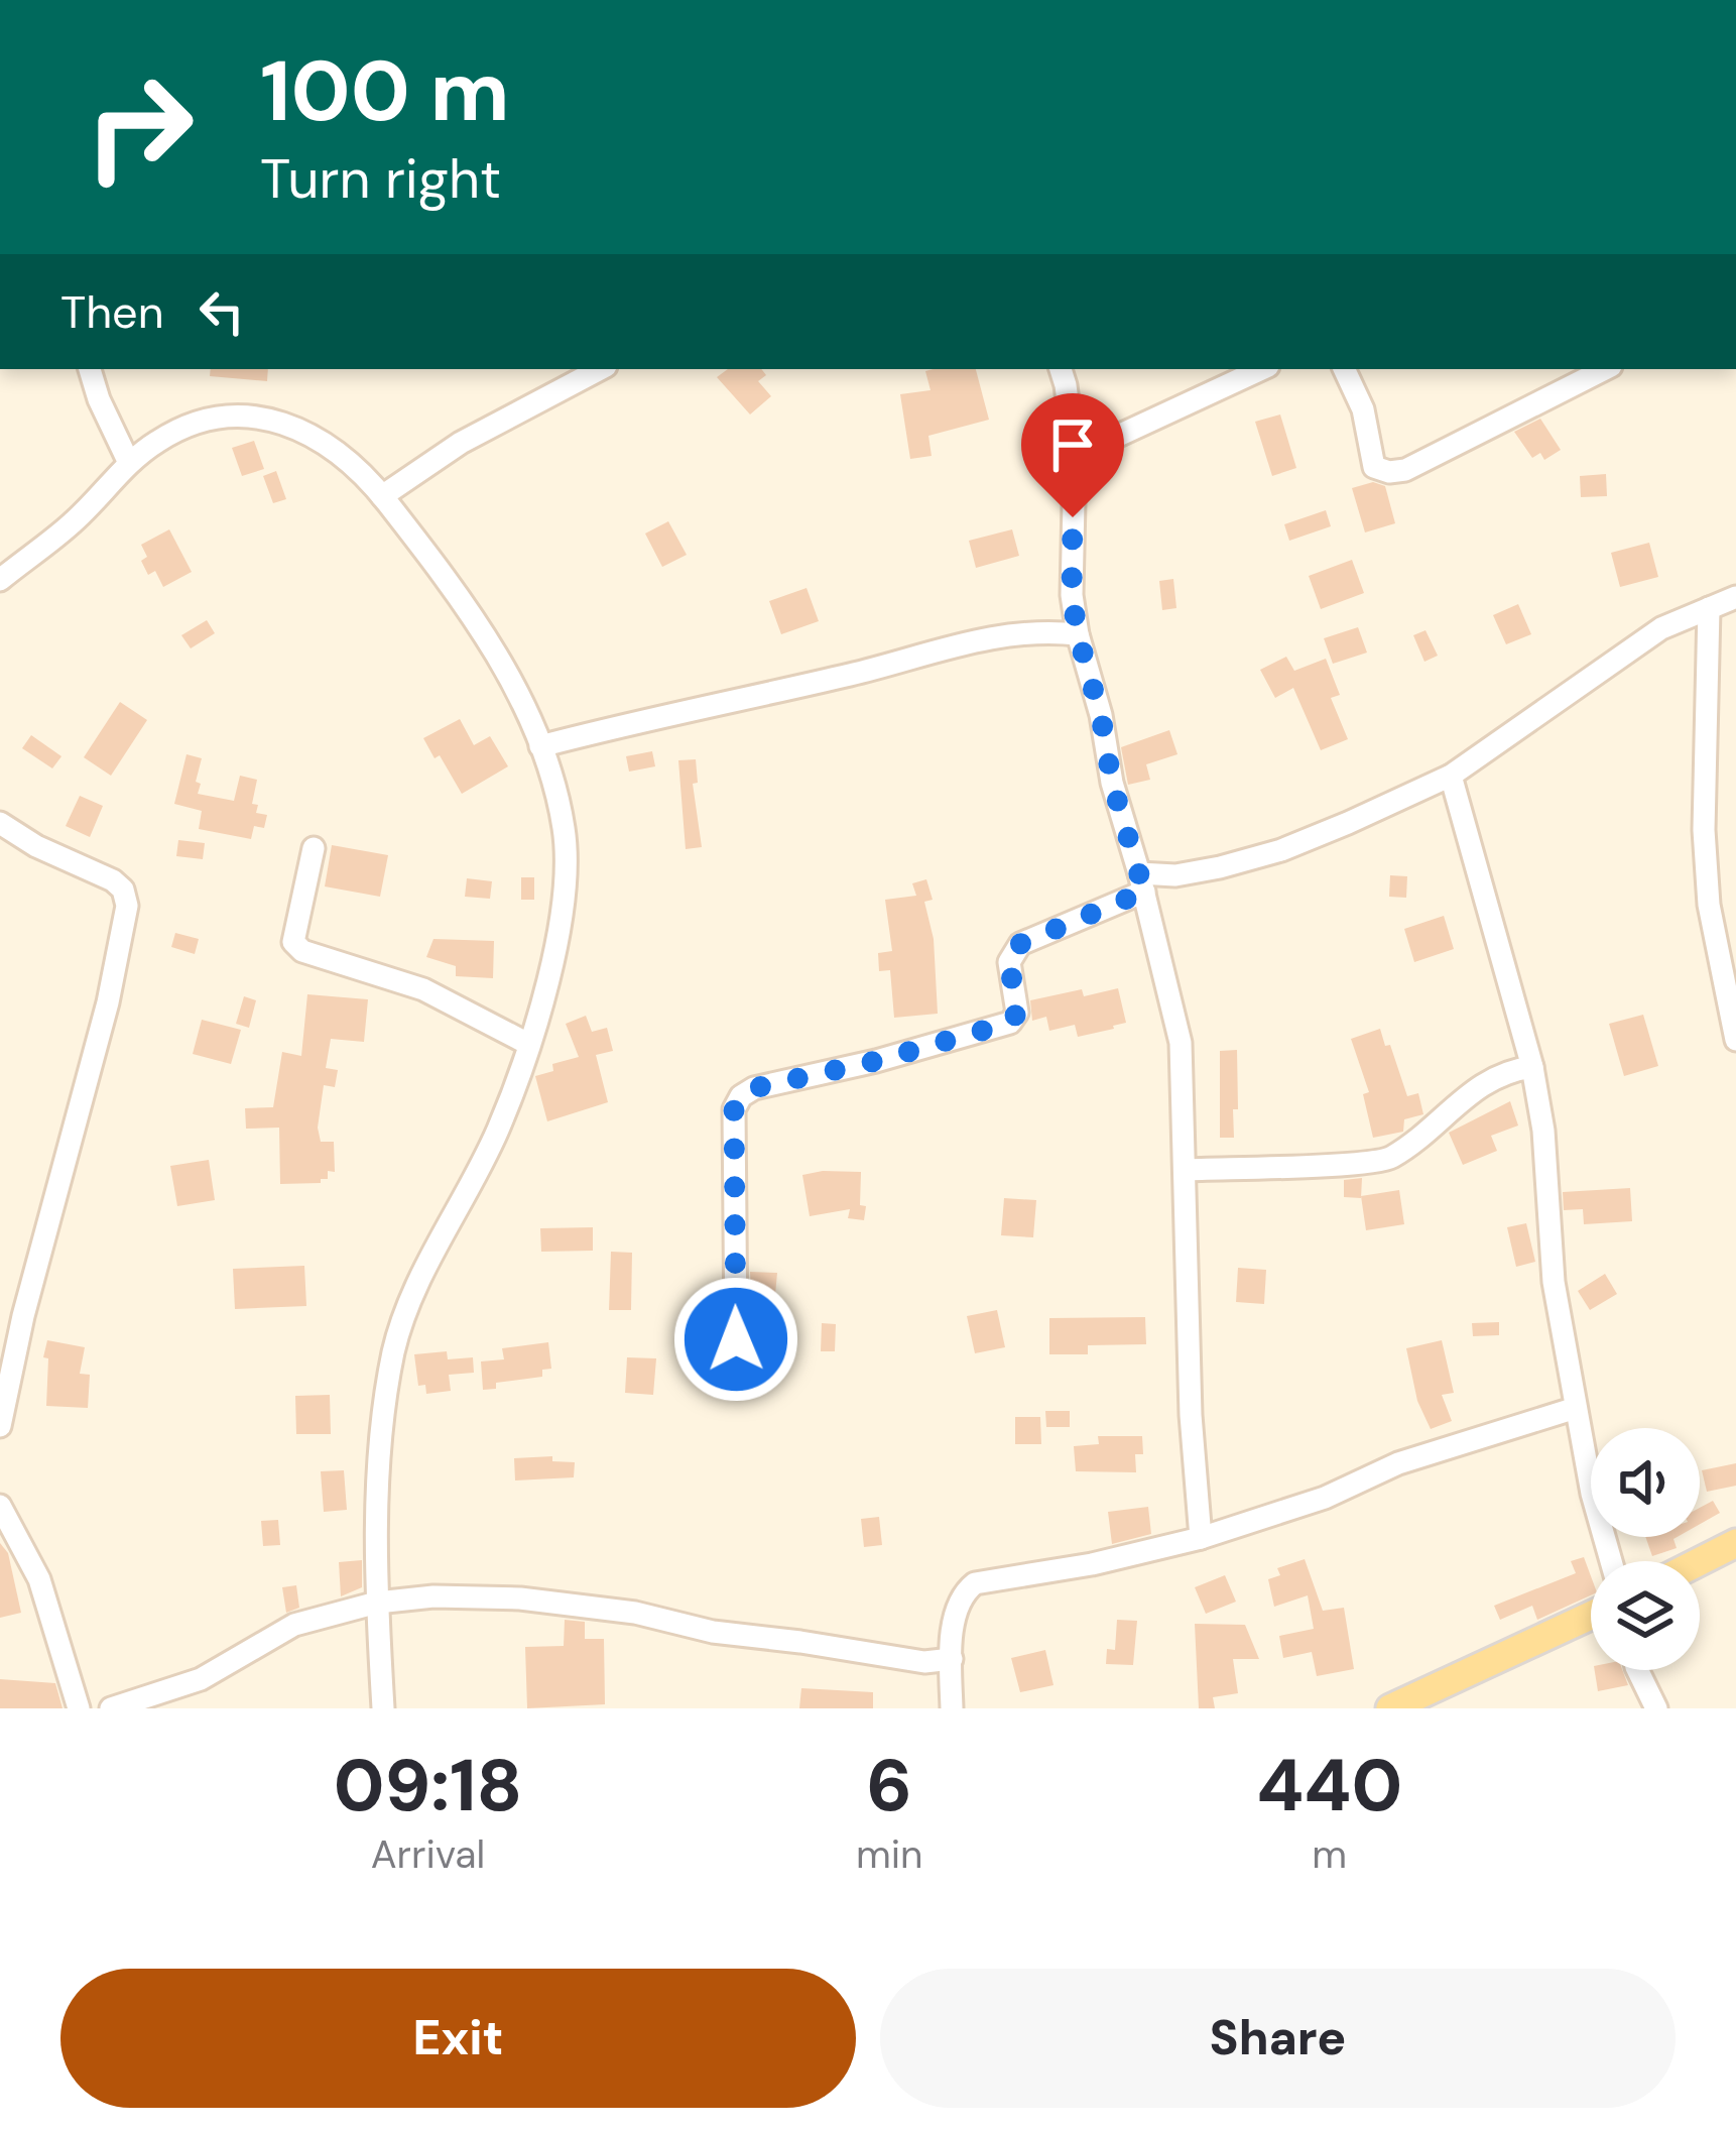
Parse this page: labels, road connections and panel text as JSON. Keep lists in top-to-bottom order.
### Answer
{
  "page": {
    "turn": ["100 m", "Turn right"],
    "then": "Then",
    "eta": [
      "09:18",
      "Arrival",
      "6",
      "min",
      "440",
      "m"
    ],
    "buttons": ["Exit", "Share"]
  }
}
